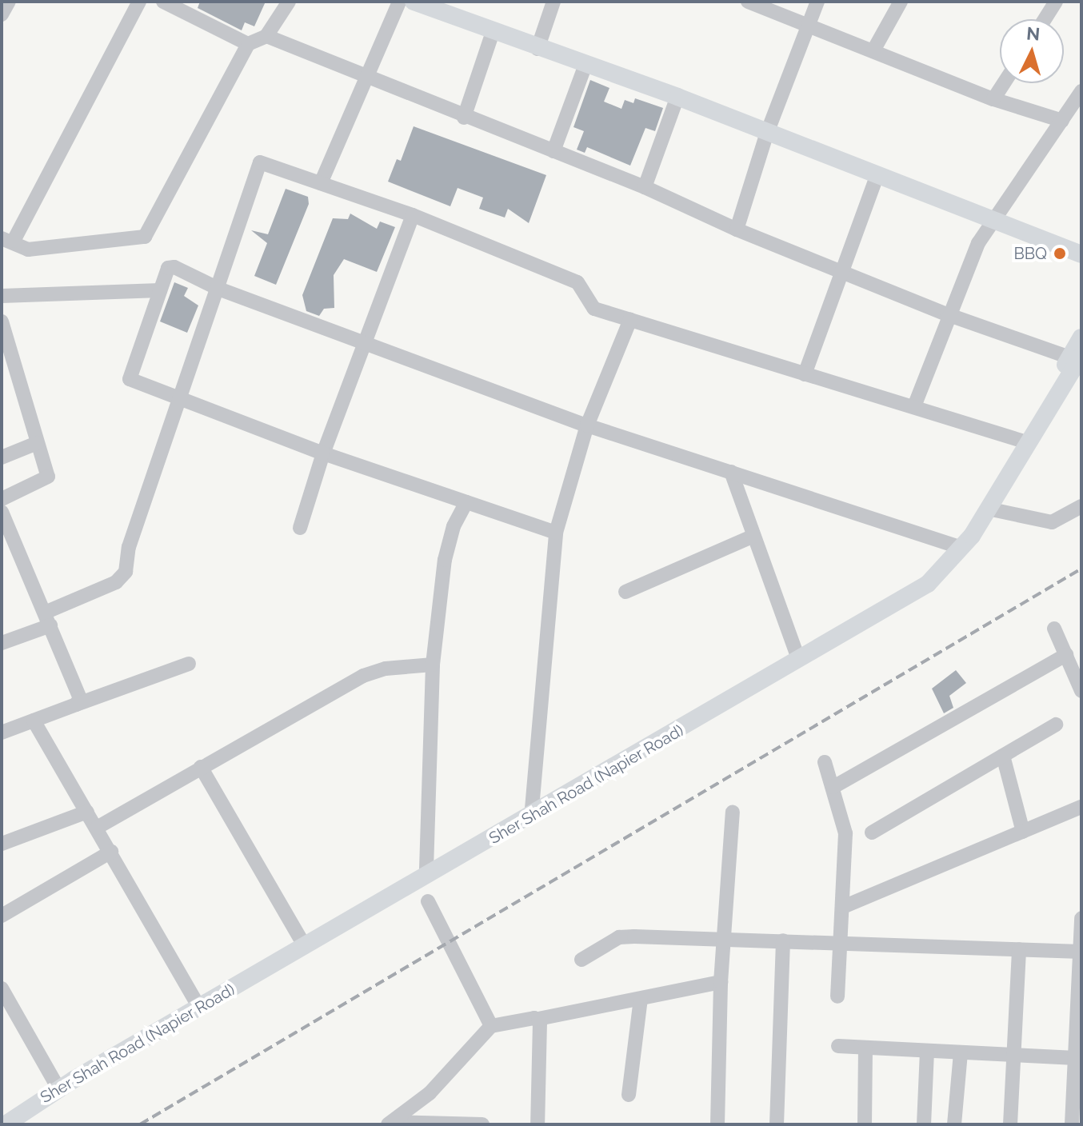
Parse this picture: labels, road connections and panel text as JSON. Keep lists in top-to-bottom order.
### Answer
{
  "streets": {
    "main road": ["Sher Shah Road (Napier Road)"]
  },
  "places": ["BBQ"],
  "north": "top"
}
